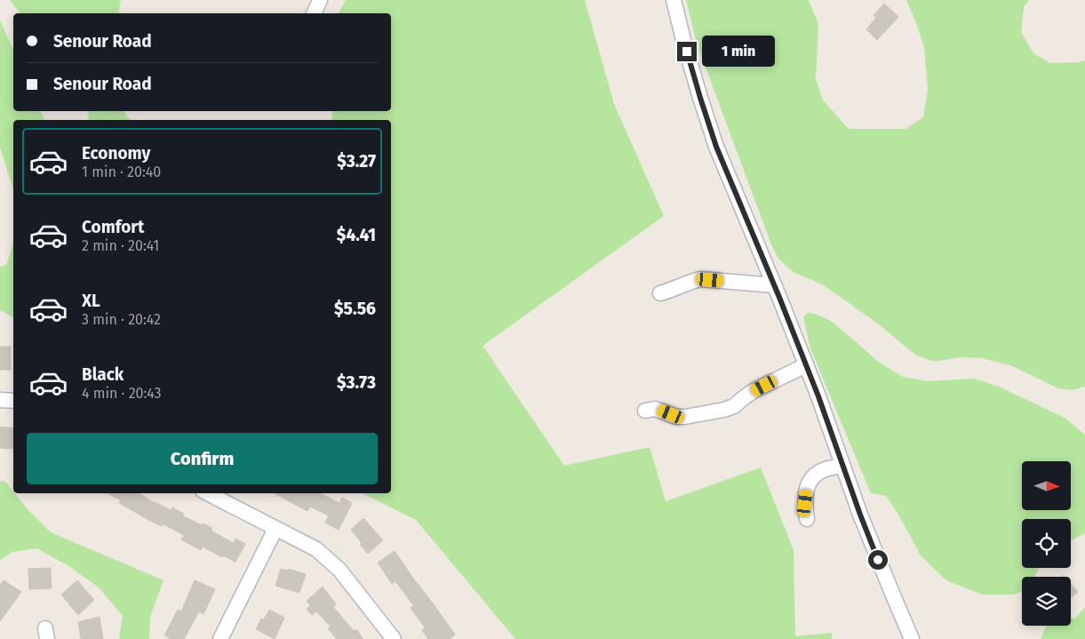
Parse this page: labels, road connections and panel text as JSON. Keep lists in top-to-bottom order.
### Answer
{
  "north": "right",
  "page": {
    "banner": ["Senour Road", "Senour Road"],
    "bubble": "1 min",
    "list": [
      {
        "name": "Economy",
        "note": "1 min · 20:40",
        "value": "$3.27"
      },
      {
        "name": "Comfort",
        "note": "2 min · 20:41",
        "value": "$4.41"
      },
      {
        "name": "XL",
        "note": "3 min · 20:42",
        "value": "$5.56"
      },
      {
        "name": "Black",
        "note": "4 min · 20:43",
        "value": "$3.73"
      }
    ],
    "buttons": "Confirm"
  }
}
